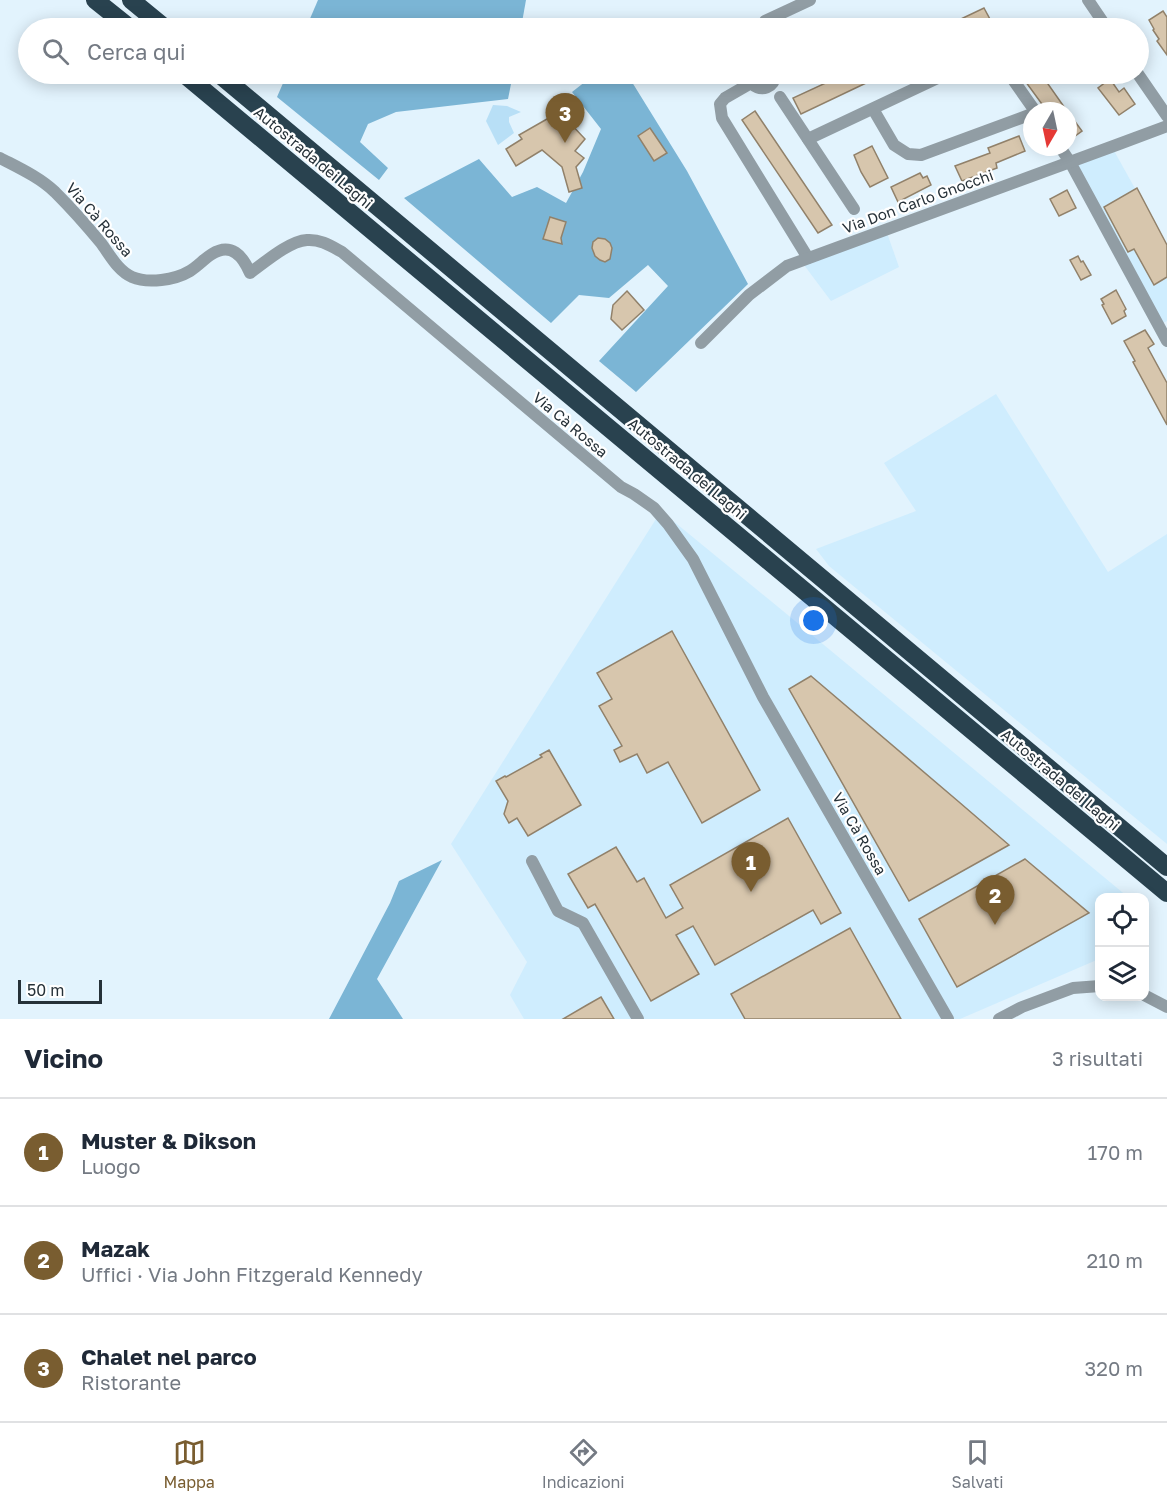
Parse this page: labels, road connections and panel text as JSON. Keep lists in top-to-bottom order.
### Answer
{
  "streets": {
    "highway": ["Autostrada dei Laghi"],
    "street": ["Via Don Carlo Gnocchi", "Via Cà Rossa"]
  },
  "scale_bar": "50 m",
  "north": "bottom",
  "page": {
    "search": "Cerca qui",
    "pins": ["3", "1", "2"],
    "scale": "50 m",
    "heading": ["Vicino", "3 risultati"],
    "list": [
      {
        "mark": "1",
        "name": "Muster & Dikson",
        "note": "Luogo",
        "value": "170 m"
      },
      {
        "mark": "2",
        "name": "Mazak",
        "note": "Uffici · Via John Fitzgerald Kennedy",
        "value": "210 m"
      },
      {
        "mark": "3",
        "name": "Chalet nel parco",
        "note": "Ristorante",
        "value": "320 m"
      }
    ],
    "nav": ["Mappa", "Indicazioni", "Salvati"]
  }
}
